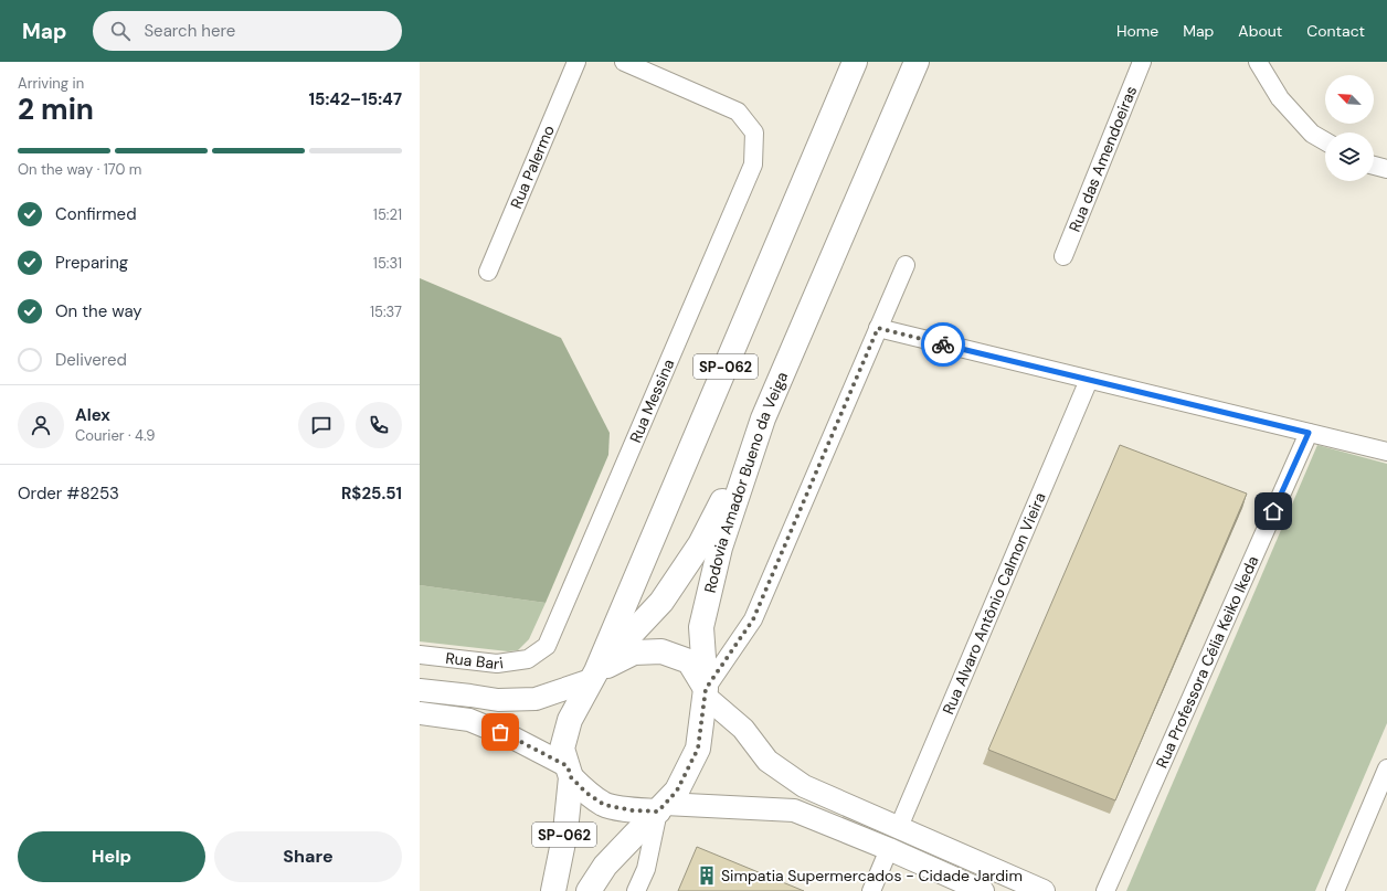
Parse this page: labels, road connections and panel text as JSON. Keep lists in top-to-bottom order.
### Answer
{
  "streets": {
    "main road": ["SP-062", "Rodovia Amador Bueno da Veiga"],
    "street": [
      "Rua das Amendoeiras",
      "Rua Palermo",
      "Rua Messina",
      "Rua Alvaro Antônio Calmon Vieira",
      "Rua Bari",
      "Rua Professora Célia Keiko Ikeda"
    ]
  },
  "crossings": [
    ["SP-062", "Rodovia Amador Bueno da Veiga"],
    ["Rua Messina", "Rua Bari"]
  ],
  "places": {
    "building": ["Simpatia Supermercados - Cidade Jardim"]
  },
  "north": "top left",
  "page": {
    "header": "Map",
    "search": "Search here",
    "nav": [
      "Home",
      "Map",
      "About",
      "Contact"
    ],
    "heading": ["2 min", "Arriving in", "15:42–15:47"],
    "panel": [
      "Alex",
      "Courier · 4.9",
      "Order #8253",
      "R$25.51"
    ],
    "bar": "On the way · 170 m",
    "list": [
      ["Confirmed", "15:21"],
      ["Preparing", "15:31"],
      ["On the way", "15:37"],
      "Delivered"
    ],
    "buttons": ["Help", "Share"]
  }
}
